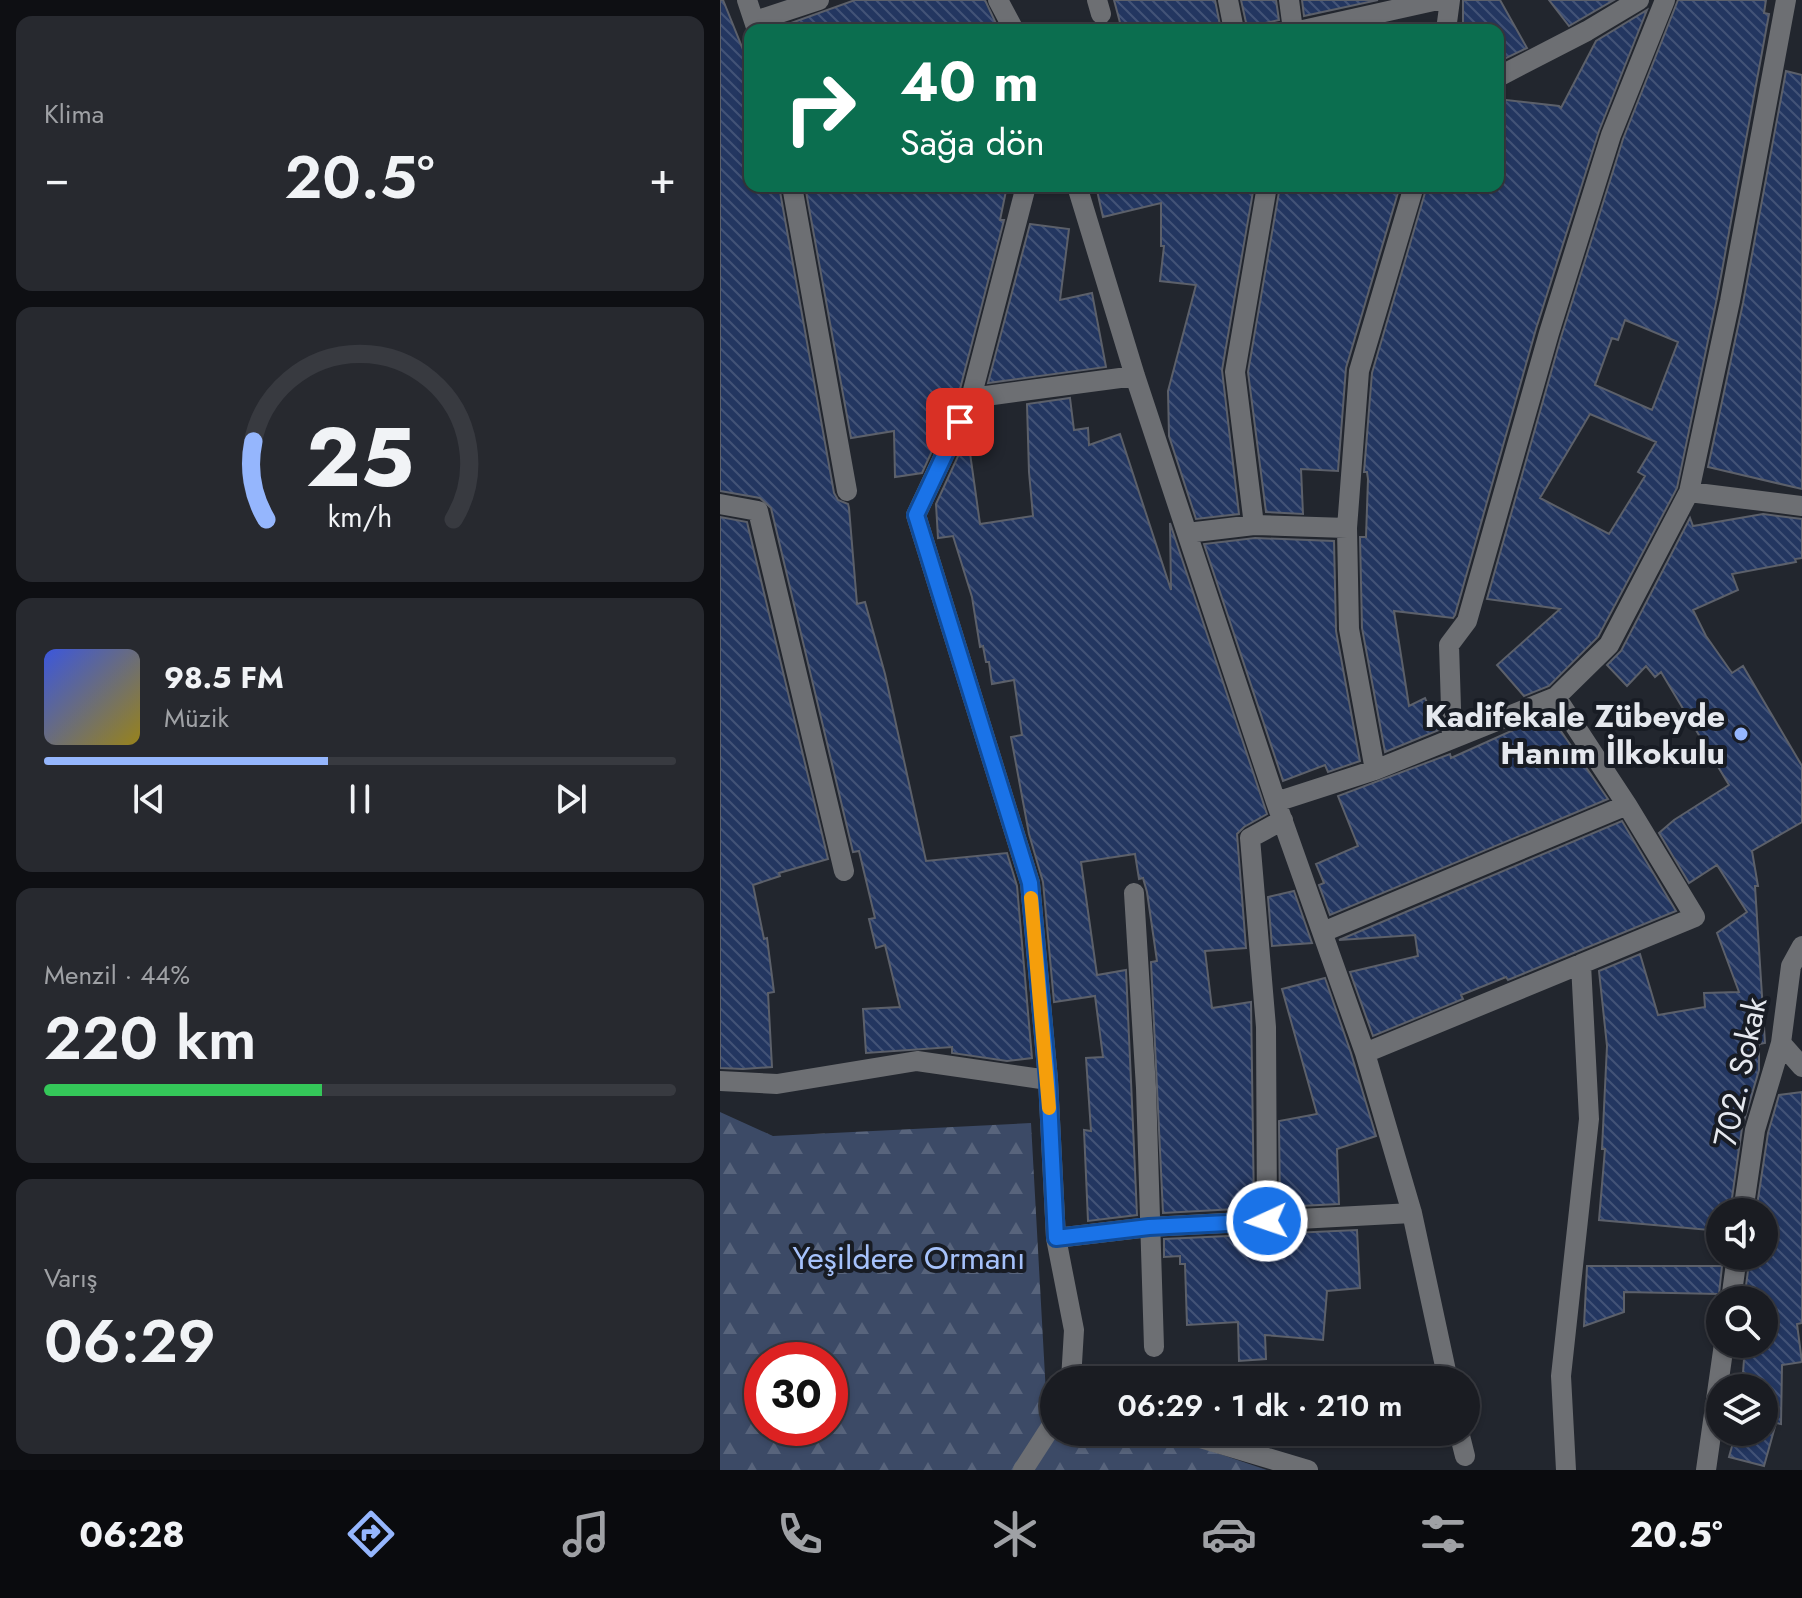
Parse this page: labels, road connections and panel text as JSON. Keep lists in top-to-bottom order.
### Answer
{
  "streets": {
    "street": ["702. Sokak"]
  },
  "parks": ["Yeşildere Ormanı"],
  "places": ["Kadifekale Zübeyde Hanım İlkokulu"],
  "page": {
    "tile": [
      "Klima",
      ["Menzil · 44%", "220 km"],
      ["Varış", "06:29"]
    ],
    "turn": ["40 m", "Sağa dön"],
    "heat": ["−", "20.5°", "+"],
    "song": ["98.5 FM", "Müzik"],
    "limit": "30",
    "trip": "06:29 · 1 dk · 210 m",
    "tabs": ["06:28", "20.5°"],
    "gauge": ["25", "km/h"]
  }
}
